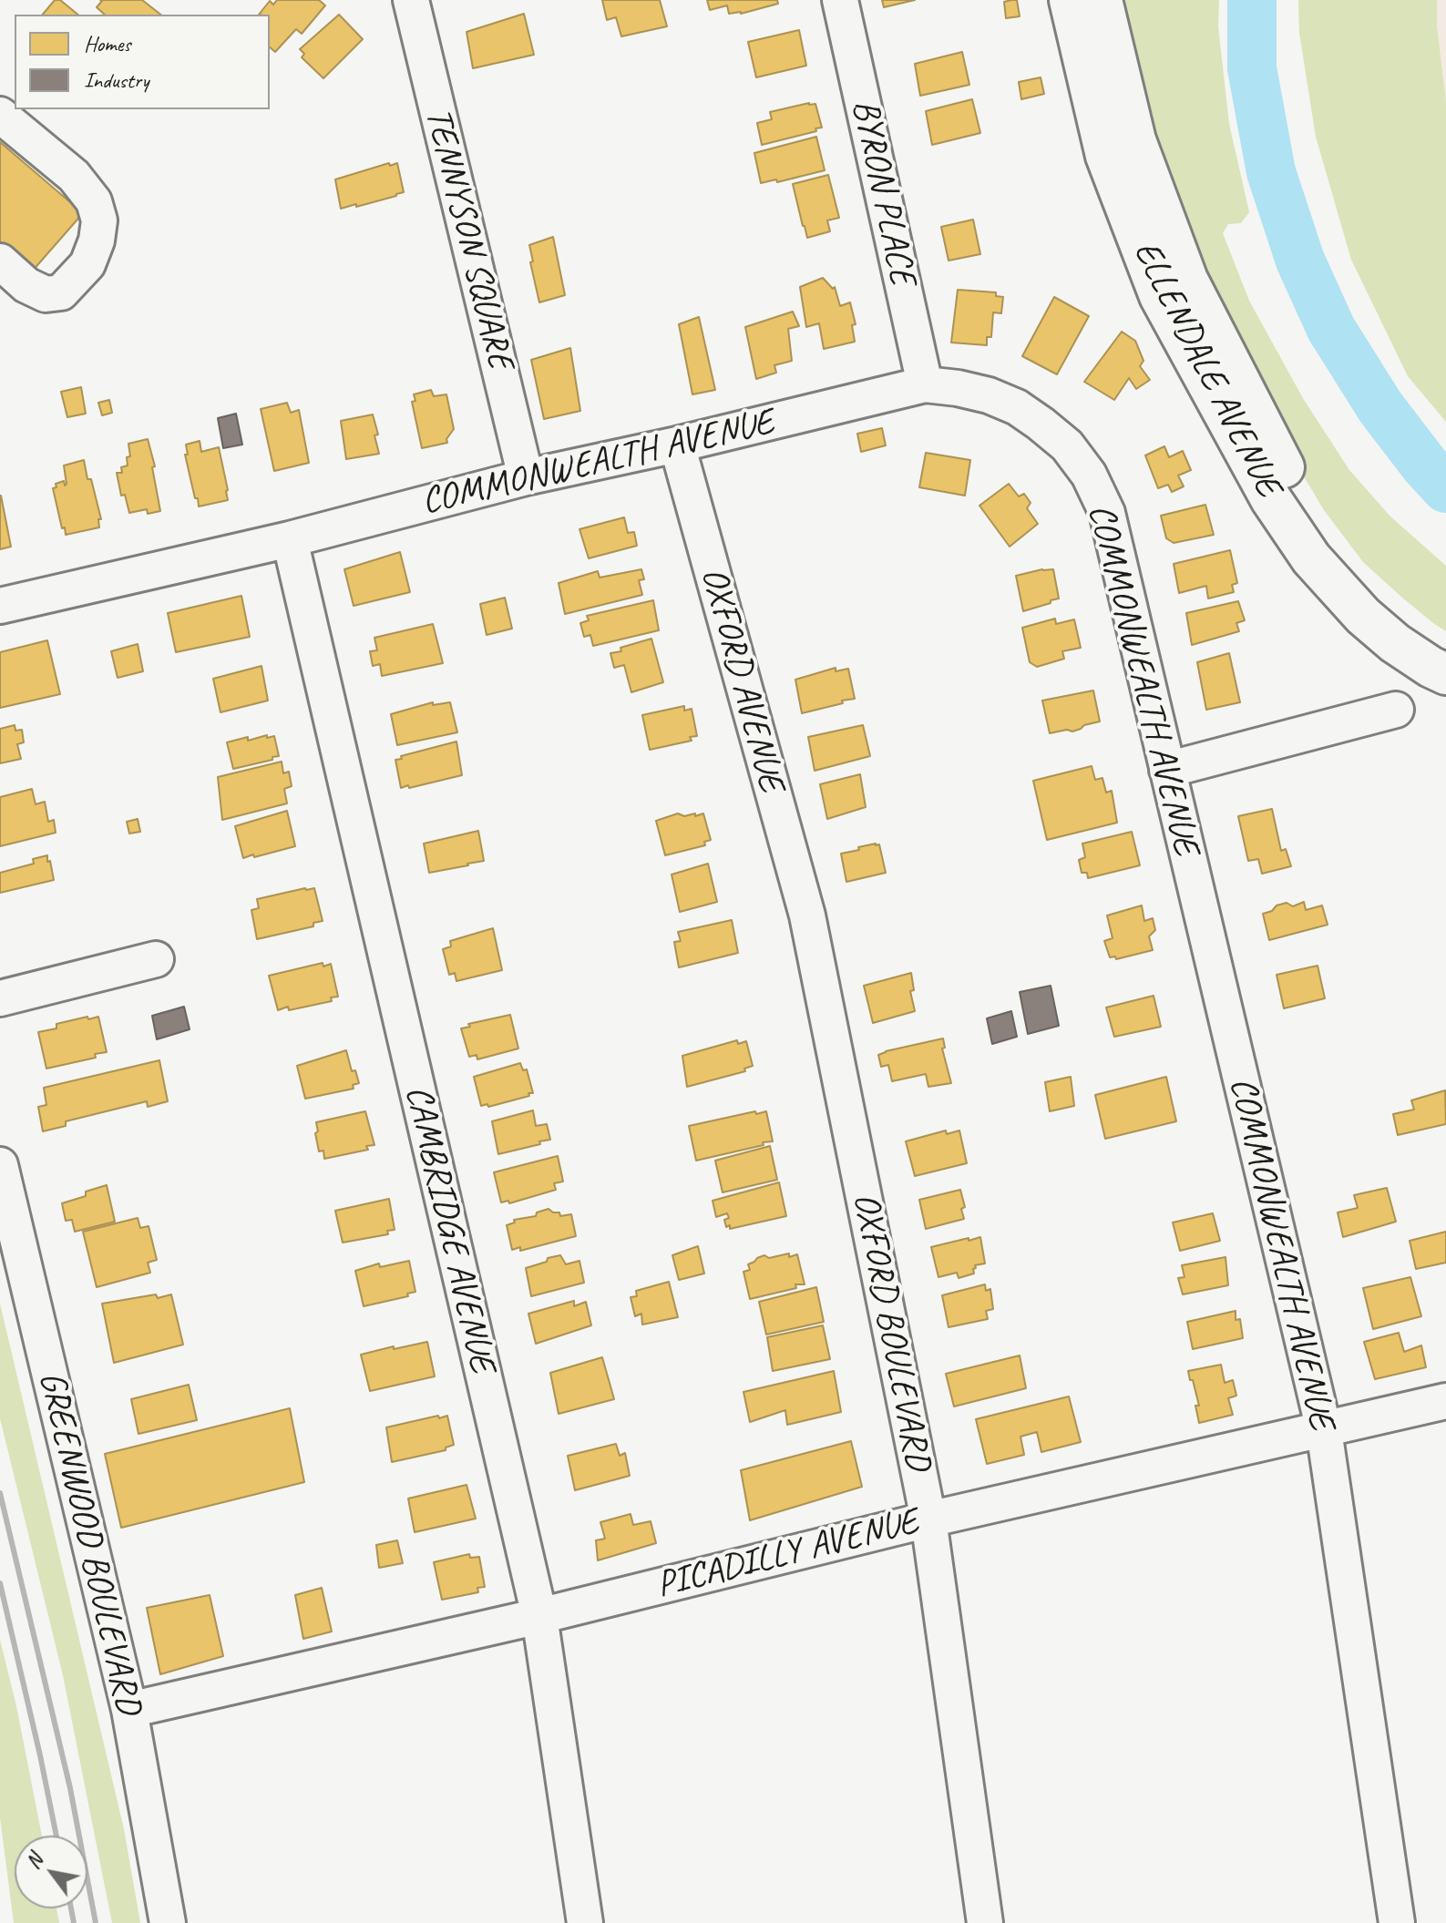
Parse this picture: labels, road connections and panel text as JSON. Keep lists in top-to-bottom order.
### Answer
{
  "streets": {
    "main road": ["ELLENDALE AVENUE"],
    "street": [
      "BYRON PLACE",
      "TENNYSON SQUARE",
      "COMMONWEALTH AVENUE",
      "OXFORD AVENUE",
      "CAMBRIDGE AVENUE",
      "OXFORD BOULEVARD",
      "GREENWOOD BOULEVARD",
      "PICADILLY AVENUE"
    ]
  },
  "crossings": [
    ["BYRON PLACE", "COMMONWEALTH AVENUE"],
    ["TENNYSON SQUARE", "COMMONWEALTH AVENUE"],
    ["COMMONWEALTH AVENUE", "OXFORD AVENUE"],
    ["COMMONWEALTH AVENUE", "CAMBRIDGE AVENUE"],
    ["COMMONWEALTH AVENUE", "PICADILLY AVENUE"],
    ["OXFORD AVENUE", "OXFORD BOULEVARD"],
    ["CAMBRIDGE AVENUE", "PICADILLY AVENUE"],
    ["OXFORD BOULEVARD", "PICADILLY AVENUE"],
    ["GREENWOOD BOULEVARD", "PICADILLY AVENUE"]
  ],
  "legend": ["Homes", "Industry"],
  "north": "top left"
}
